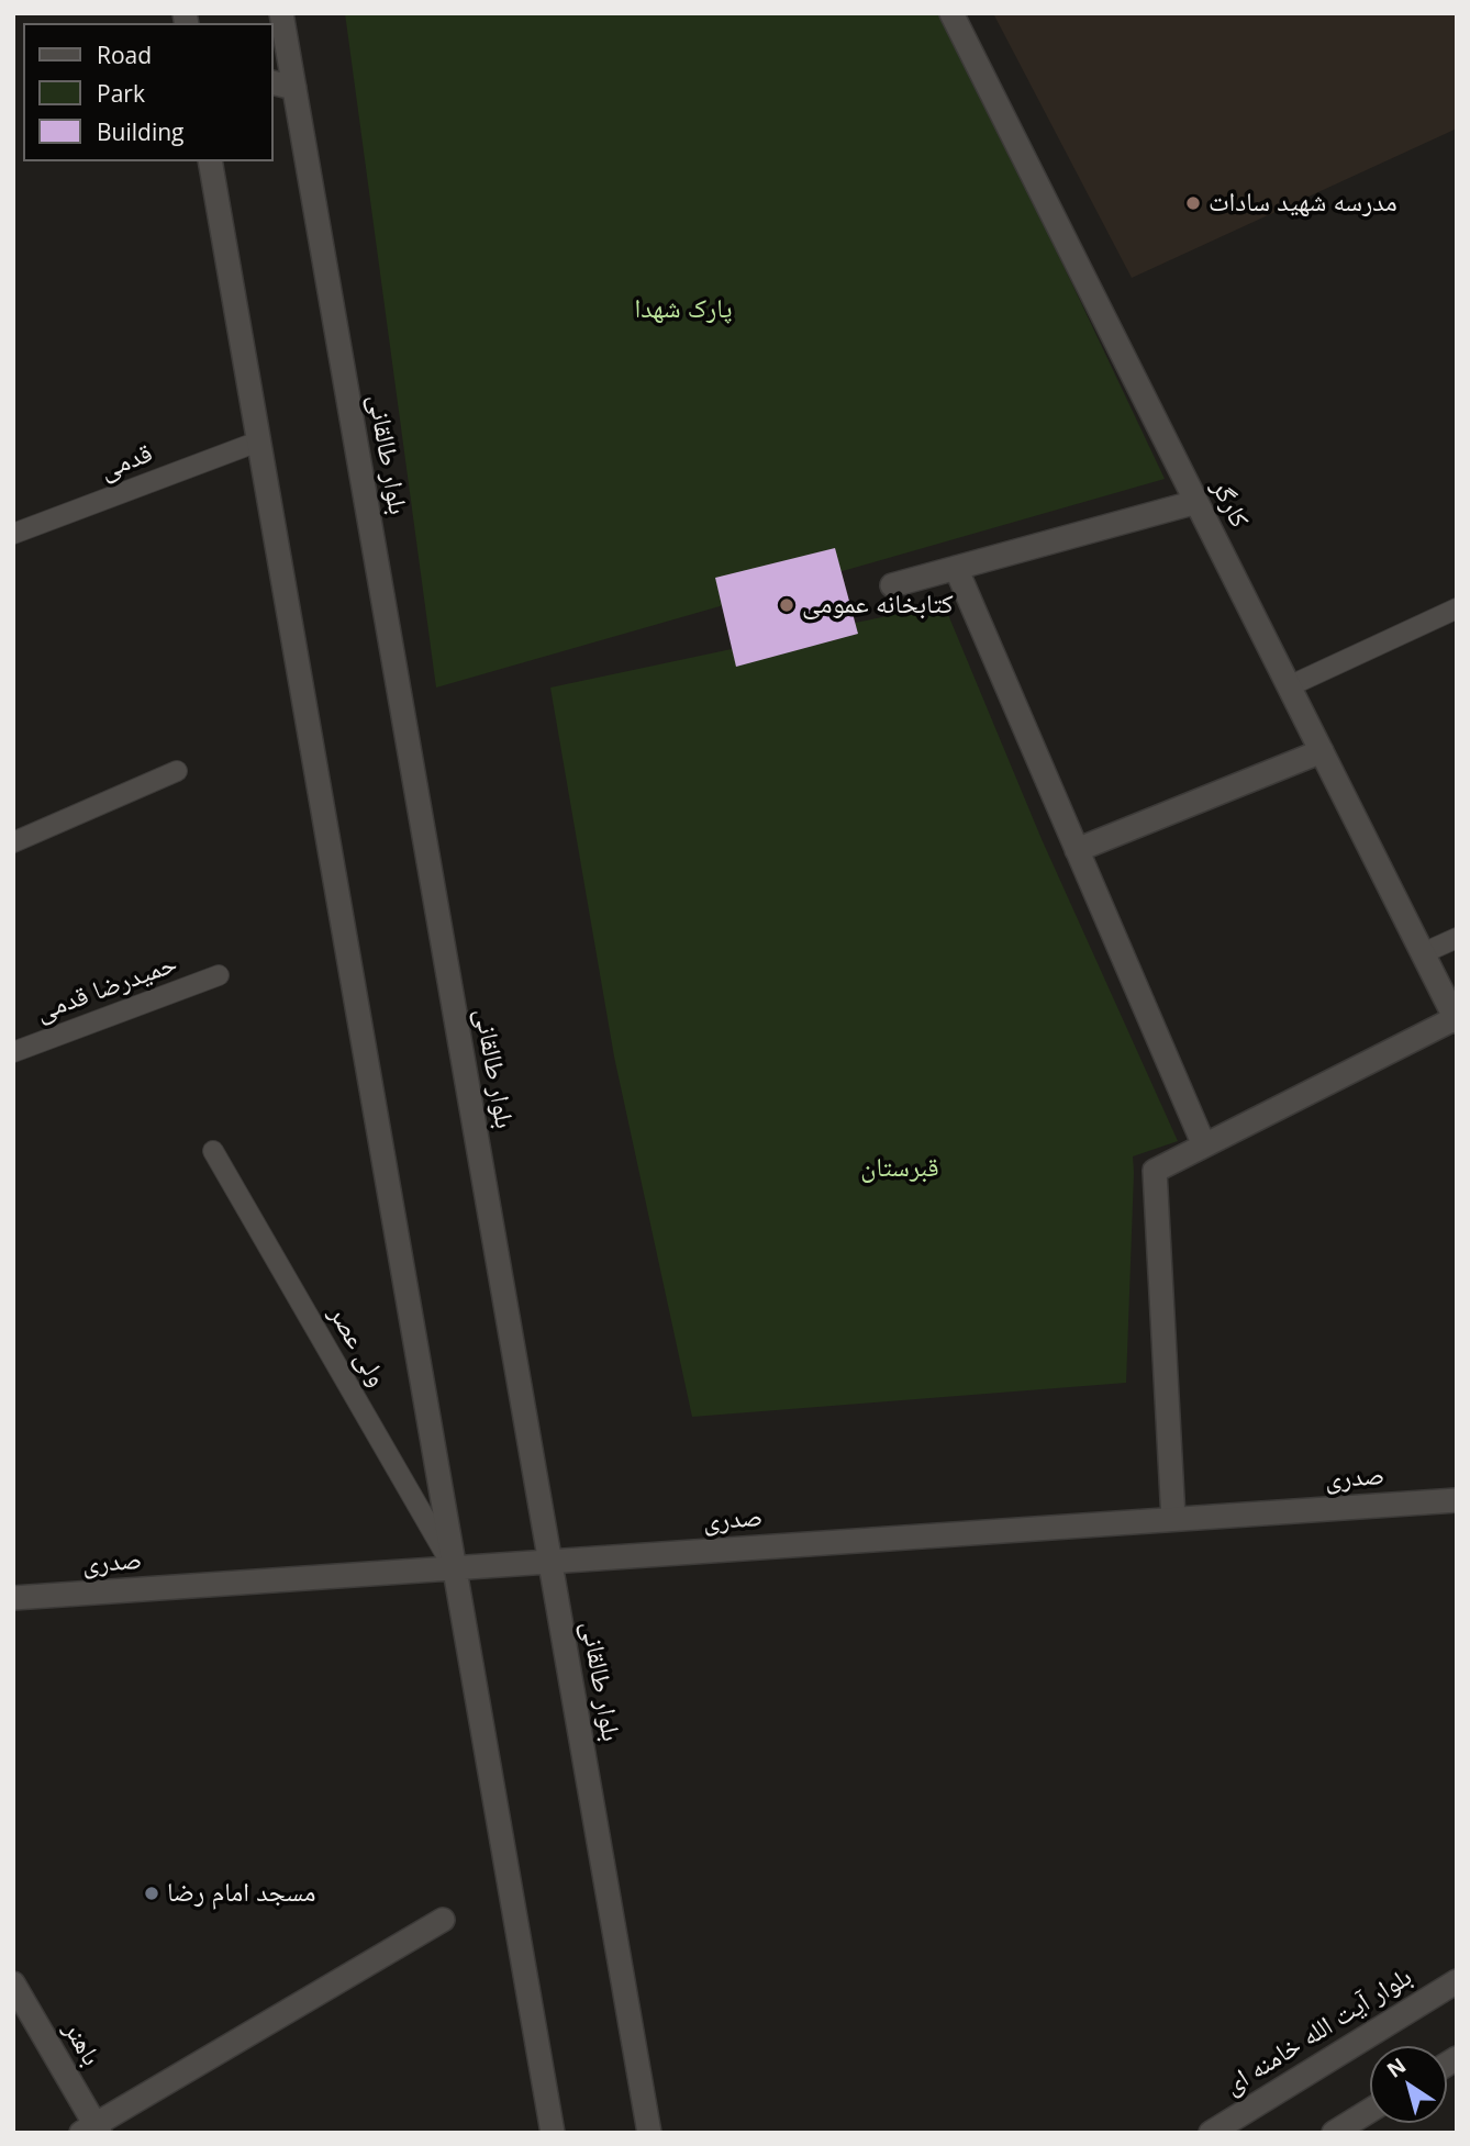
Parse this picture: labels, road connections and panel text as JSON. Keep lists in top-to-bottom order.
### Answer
{
  "streets": {
    "street": [
      "بلوار طالقانی",
      "کارگر",
      "صدری",
      "بلوار آیت الله خامنه ای",
      "باهنر"
    ],
    "lane": ["قدمی", "حمیدرضا قدمی", "ولی عصر"]
  },
  "crossings": [
    ["بلوار طالقانی", "صدری"],
    ["ولی عصر", "صدری"]
  ],
  "parks": ["پارک شهدا", "قبرستان"],
  "places": ["مدرسه شهید سادات", "کتابخانه عمومی", "مسجد امام رضا"],
  "legend": ["Road", "Park", "Building"],
  "north": "top left"
}
